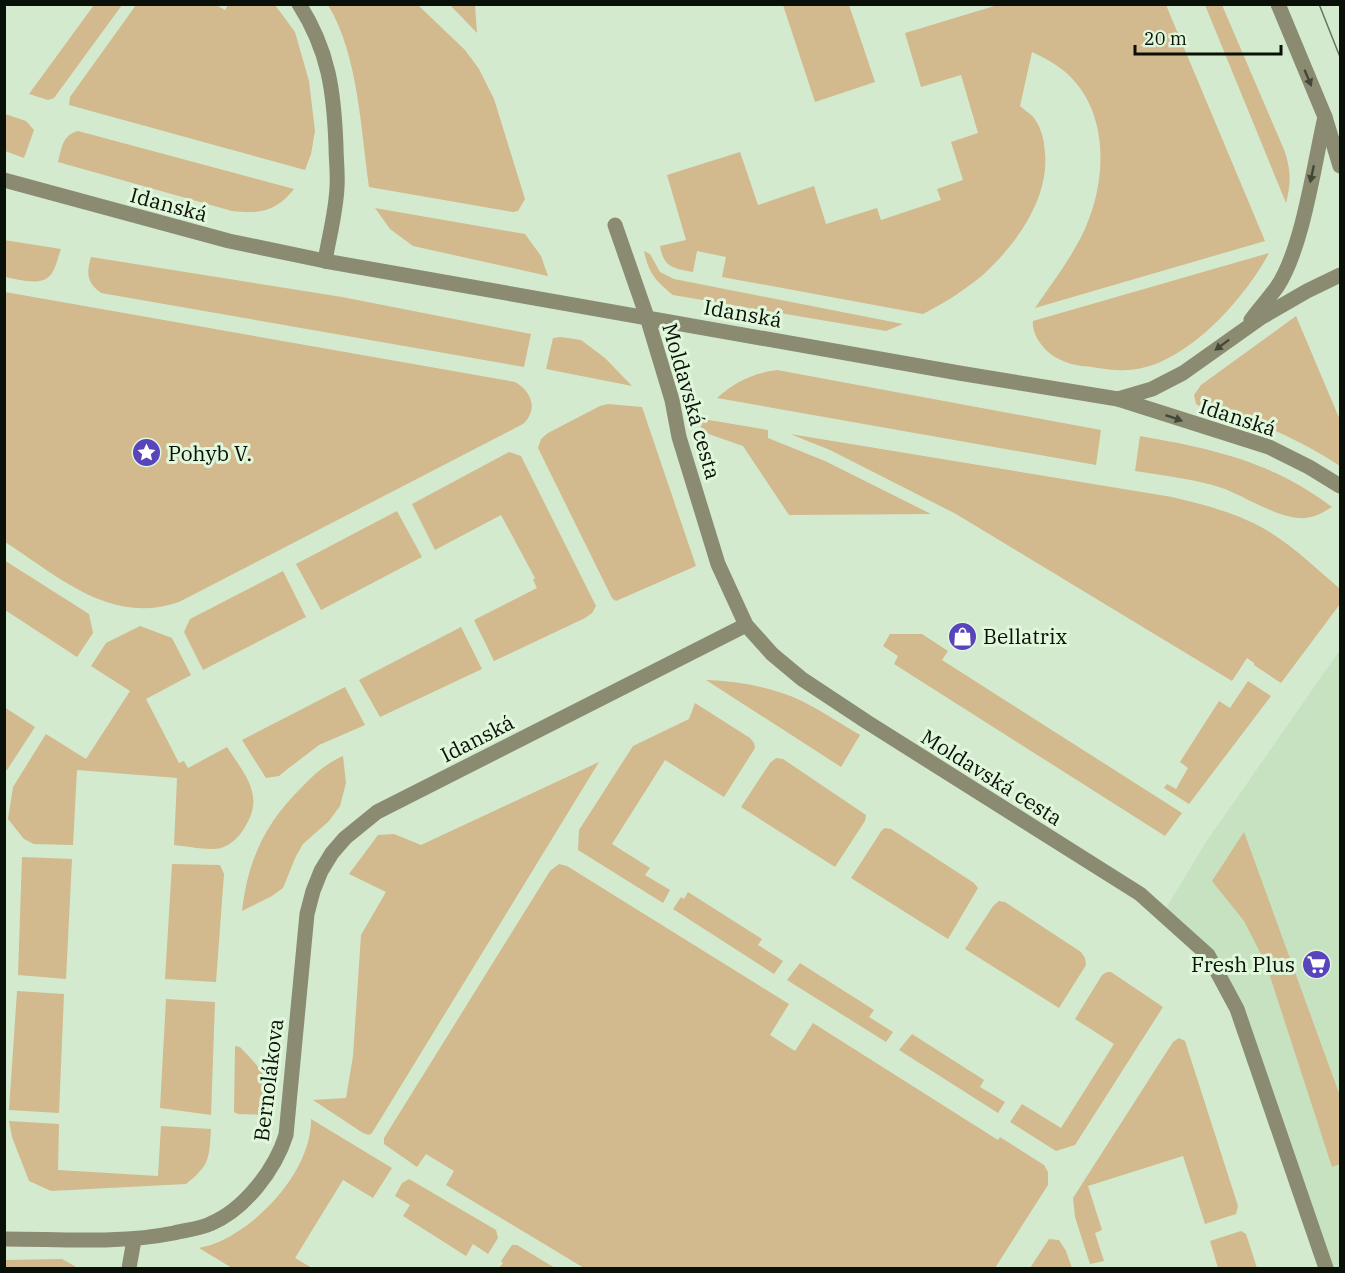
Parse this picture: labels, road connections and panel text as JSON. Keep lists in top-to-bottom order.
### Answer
{
  "streets": {
    "street": ["Idanská", "Moldavská cesta", "Bernolákova"]
  },
  "crossings": [
    ["Idanská", "Moldavská cesta"],
    ["Idanská", "Bernolákova"]
  ],
  "places": {
    "place": ["Pohyb V."],
    "shop": ["Bellatrix"],
    "supermarket": ["Fresh Plus"]
  },
  "scale_bar": "20 m"
}
